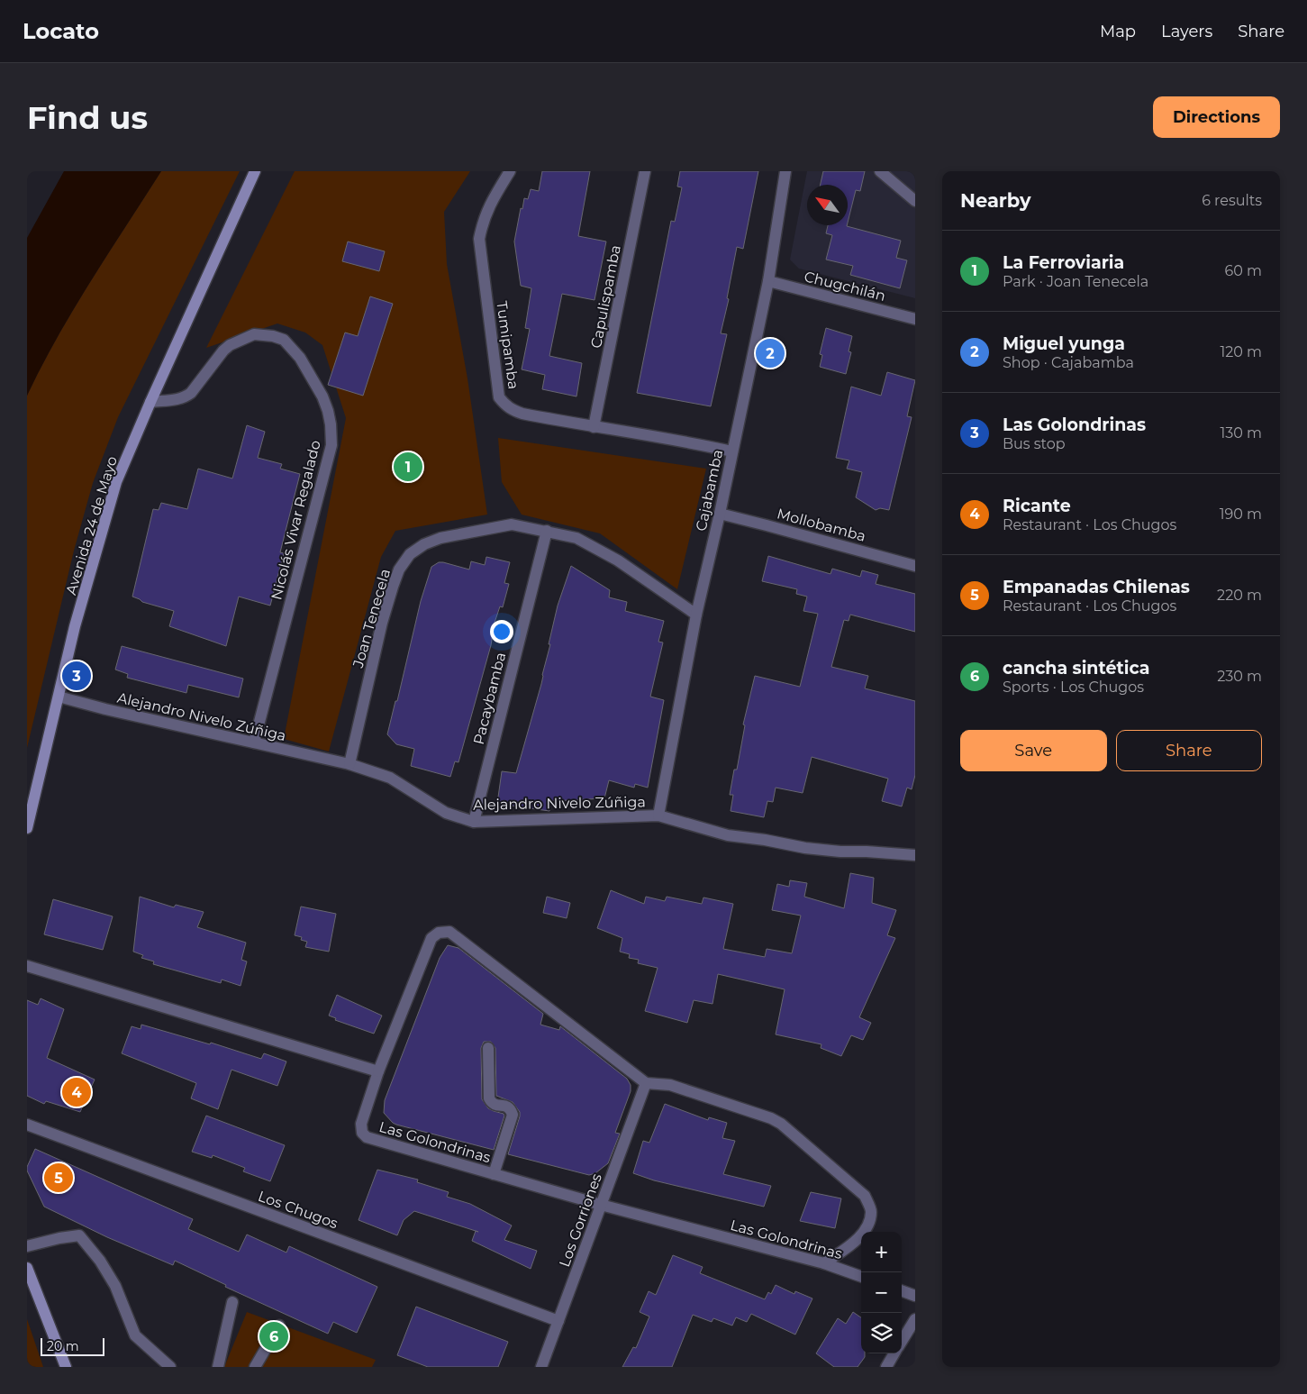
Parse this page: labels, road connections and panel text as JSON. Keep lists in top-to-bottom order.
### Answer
{
  "streets": {
    "main road": ["Avenida 24 de Mayo"],
    "street": [
      "Chugchilán",
      "Capulispamba",
      "Tumipamba",
      "Cajabamba",
      "Nicolás Vivar Regalado",
      "Mollobamba",
      "Joan Tenecela",
      "Pacaybamba",
      "Alejandro Nivelo Zúñiga",
      "Las Golondrinas",
      "Los Chugos",
      "Los Gorriones"
    ]
  },
  "crossings": [
    ["Chugchilán", "Cajabamba"],
    ["Capulispamba", "Tumipamba"],
    ["Tumipamba", "Cajabamba"],
    ["Cajabamba", "Mollobamba"],
    ["Cajabamba", "Joan Tenecela"],
    ["Cajabamba", "Alejandro Nivelo Zúñiga"],
    ["Nicolás Vivar Regalado", "Avenida 24 de Mayo"],
    ["Nicolás Vivar Regalado", "Alejandro Nivelo Zúñiga"],
    ["Avenida 24 de Mayo", "Alejandro Nivelo Zúñiga"],
    ["Joan Tenecela", "Pacaybamba"],
    ["Joan Tenecela", "Alejandro Nivelo Zúñiga"],
    ["Pacaybamba", "Alejandro Nivelo Zúñiga"],
    ["Las Golondrinas", "Los Gorriones"],
    ["Los Chugos", "Los Gorriones"]
  ],
  "scale_bar": "20 m",
  "north": "top left",
  "page": {
    "header": "Locato",
    "nav": ["Map", "Layers", "Share"],
    "buttons": [
      "Directions",
      ["Save", "Share"]
    ],
    "title": "Find us",
    "heading": ["Nearby", "6 results"],
    "list": [
      {
        "mark": "1",
        "name": "La Ferroviaria",
        "note": "Park · Joan Tenecela",
        "value": "60 m"
      },
      {
        "mark": "2",
        "name": "Miguel yunga",
        "note": "Shop · Cajabamba",
        "value": "120 m"
      },
      {
        "mark": "3",
        "name": "Las Golondrinas",
        "note": "Bus stop",
        "value": "130 m"
      },
      {
        "mark": "4",
        "name": "Ricante",
        "note": "Restaurant · Los Chugos",
        "value": "190 m"
      },
      {
        "mark": "5",
        "name": "Empanadas Chilenas",
        "note": "Restaurant · Los Chugos",
        "value": "220 m"
      },
      {
        "mark": "6",
        "name": "cancha sintética",
        "note": "Sports · Los Chugos",
        "value": "230 m"
      }
    ],
    "pins": [
      "2",
      "1",
      "3",
      "4",
      "5",
      "6"
    ],
    "map_buttons": ["+", "−"],
    "scale": "20 m"
  }
}
